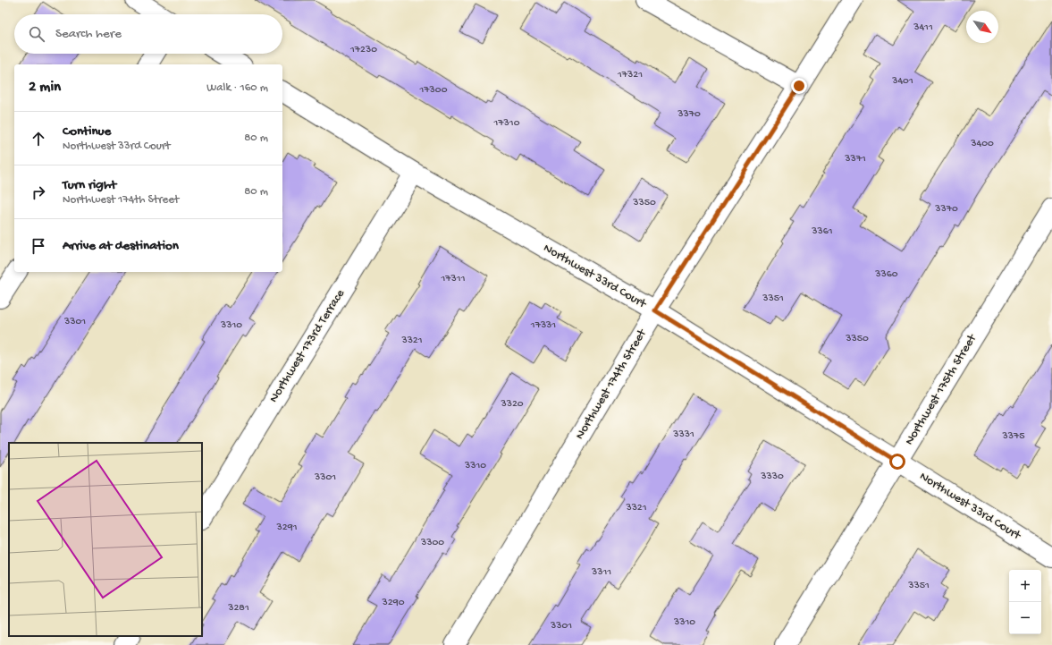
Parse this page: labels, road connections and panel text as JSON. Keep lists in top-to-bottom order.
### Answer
{
  "streets": {
    "street": [
      "Northwest 33rd Court",
      "Northwest 173rd Terrace",
      "Northwest 174th Street",
      "Northwest 175th Street"
    ]
  },
  "crossings": [
    ["Northwest 33rd Court", "Northwest 173rd Terrace"],
    ["Northwest 33rd Court", "Northwest 174th Street"],
    ["Northwest 33rd Court", "Northwest 175th Street"]
  ],
  "house_numbers": [
    "3411",
    "17230",
    "17321",
    "3401",
    "17300",
    "3370",
    "17310",
    "3400",
    "3371",
    "3350",
    "3370",
    "3361",
    "3360",
    "17311",
    "3351",
    "3301",
    "3310",
    "17331",
    "3350",
    "3321",
    "3320",
    "3331",
    "3375",
    "3310",
    "3330",
    "3301",
    "3321",
    "3291",
    "3300",
    "3311",
    "3351",
    "3290",
    "3281",
    "3310",
    "3301"
  ],
  "north": "bottom right",
  "page": {
    "search": "Search here",
    "heading": ["2 min", "Walk · 160 m"],
    "list": [
      ["Continue", "Northwest 33rd Court", "80 m"],
      ["Turn right", "Northwest 174th Street", "80 m"],
      "Arrive at destination"
    ],
    "map_buttons": ["+", "−"]
  }
}
